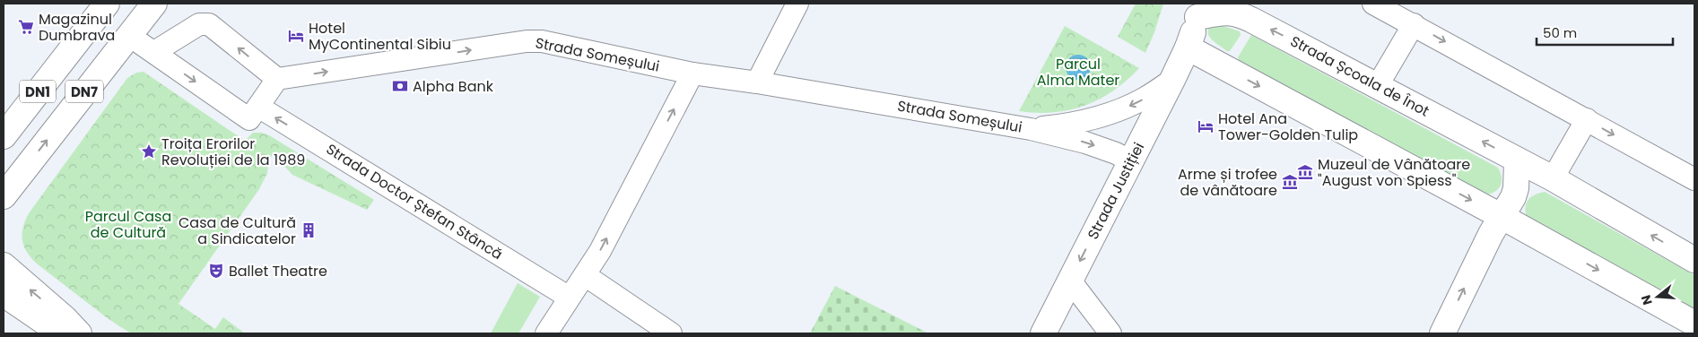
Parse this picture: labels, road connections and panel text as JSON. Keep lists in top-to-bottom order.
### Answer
{
  "streets": {
    "street": [
      "Strada Someșului",
      "Strada Școala de Înot",
      "DN1",
      "DN7",
      "Strada Justiției",
      "Strada Doctor Ștefan Stâncă"
    ]
  },
  "crossings": [
    ["Strada Someșului", "Strada Justiției"],
    ["Strada Școala de Înot", "Strada Justiției"]
  ],
  "one_way": ["Strada Justiției", "Strada Doctor Ștefan Stâncă"],
  "parks": ["Parcul Alma Mater", "Parcul Casa de Cultură"],
  "places": {
    "supermarket": ["Magazinul Dumbrava"],
    "hotel": ["Hotel MyContinental Sibiu", "Hotel Ana Tower-Golden Tulip"],
    "bank": ["Alpha Bank"],
    "place": ["Troița Erorilor Revoluției de la 1989"],
    "museum": ["Muzeul de Vânătoare \"August von Spiess\"", "Arme și trofee de vânătoare"],
    "building": ["Casa de Cultură a Sindicatelor"],
    "theatre": ["Ballet Theatre"]
  },
  "scale_bar": "50 m",
  "north": "left"
}
